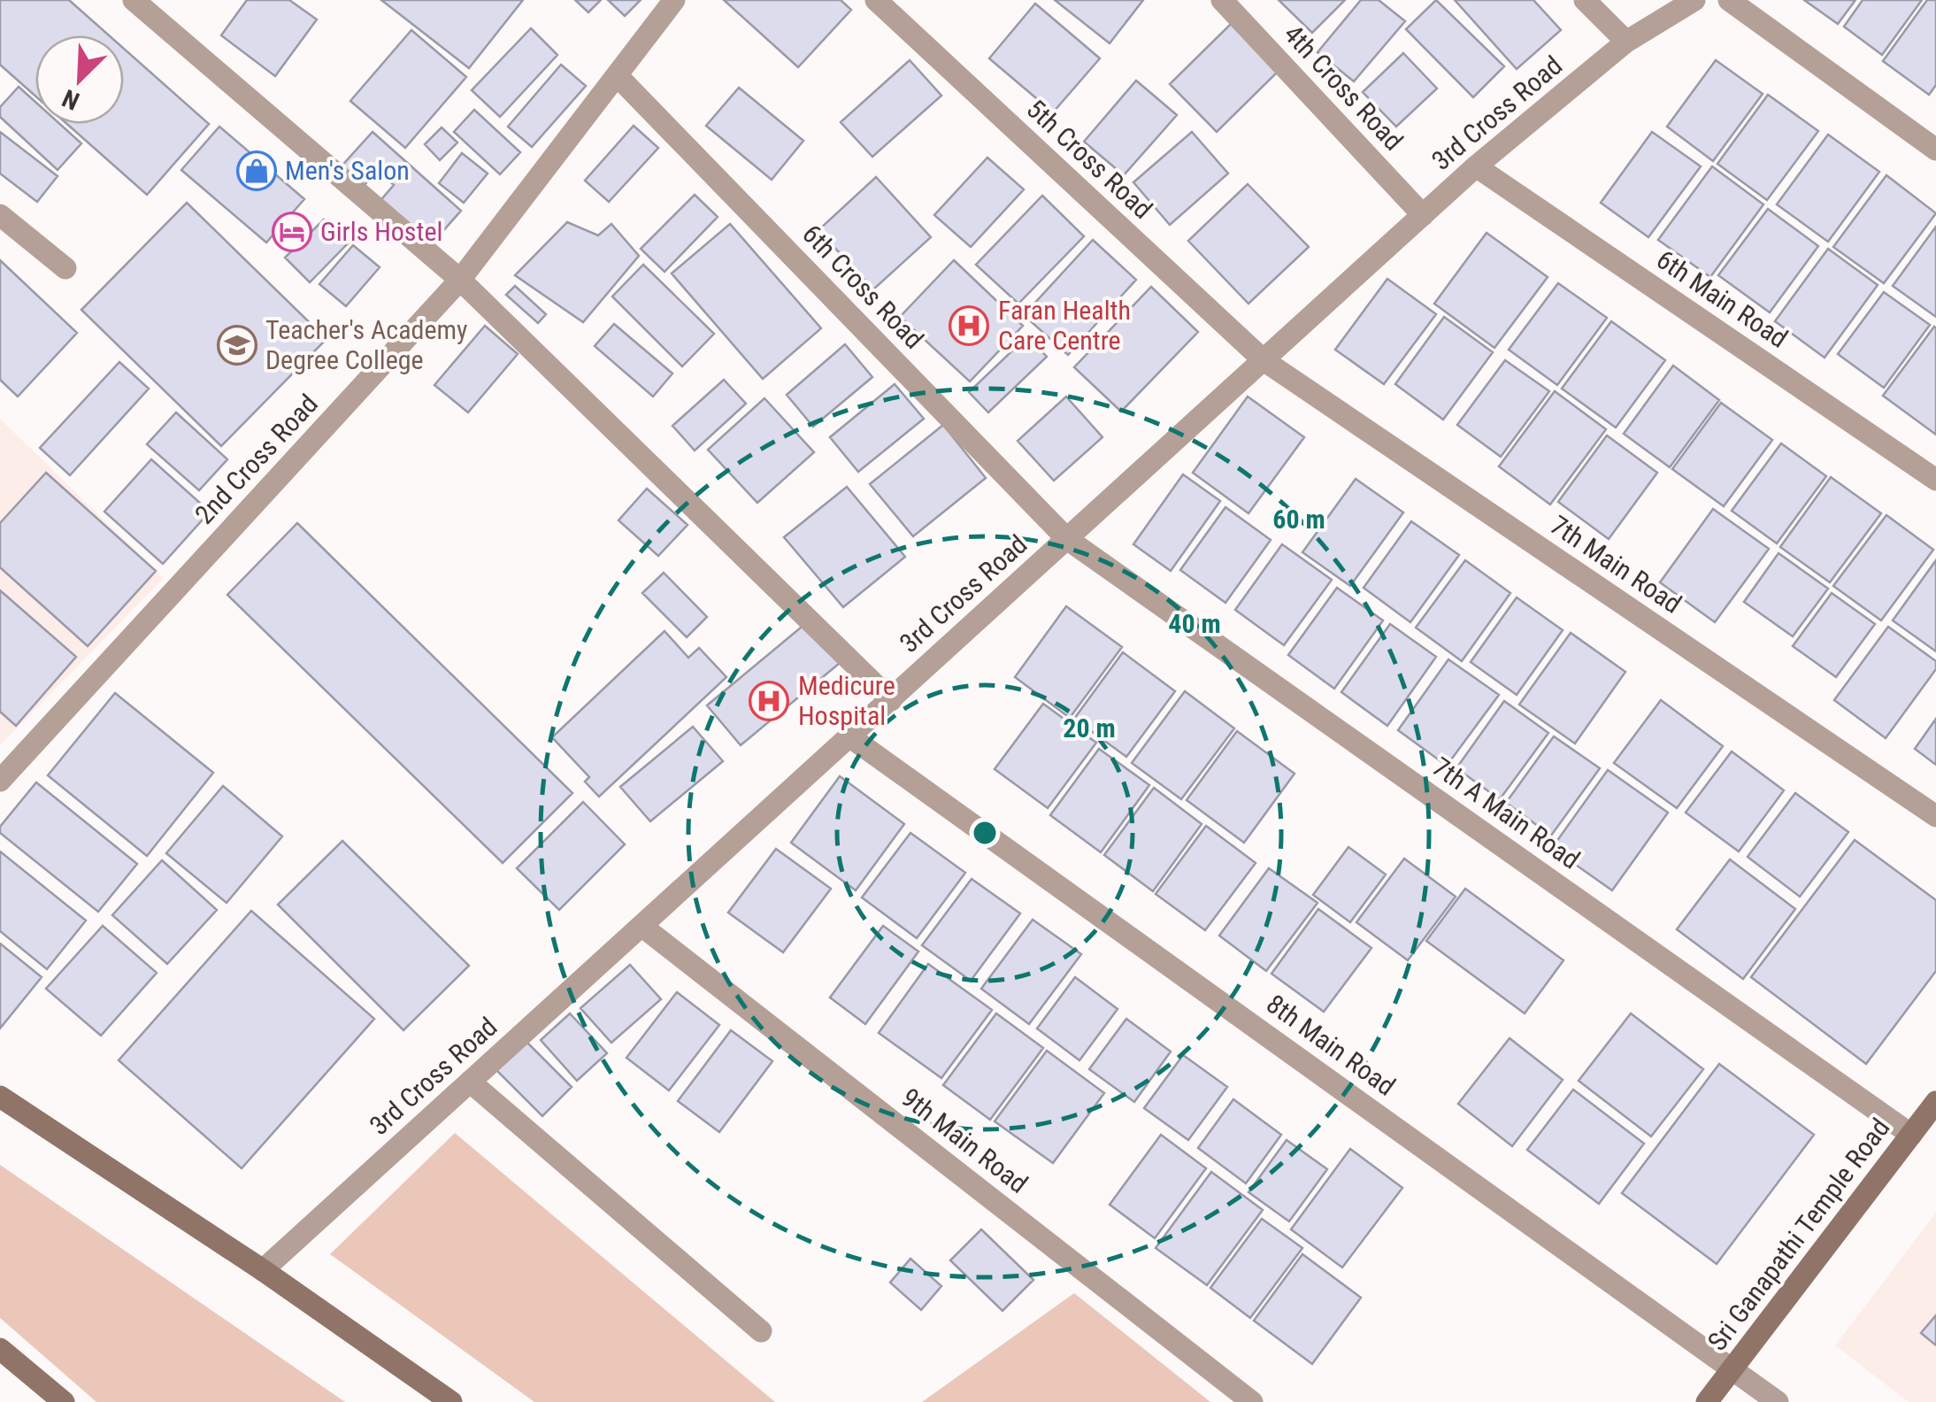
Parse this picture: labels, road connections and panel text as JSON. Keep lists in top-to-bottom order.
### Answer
{
  "streets": {
    "street": [
      "4th Cross Road",
      "3rd Cross Road",
      "5th Cross Road",
      "6th Cross Road",
      "6th Main Road",
      "2nd Cross Road",
      "7th Main Road",
      "7th A Main Road",
      "8th Main Road",
      "9th Main Road",
      "Sri Ganapathi Temple Road"
    ]
  },
  "crossings": [
    ["4th Cross Road", "3rd Cross Road"],
    ["3rd Cross Road", "5th Cross Road"],
    ["3rd Cross Road", "6th Cross Road"],
    ["3rd Cross Road", "6th Main Road"],
    ["3rd Cross Road", "7th Main Road"],
    ["3rd Cross Road", "7th A Main Road"],
    ["3rd Cross Road", "8th Main Road"],
    ["3rd Cross Road", "9th Main Road"],
    ["5th Cross Road", "7th Main Road"],
    ["6th Cross Road", "2nd Cross Road"],
    ["6th Cross Road", "7th A Main Road"],
    ["7th A Main Road", "Sri Ganapathi Temple Road"],
    ["8th Main Road", "Sri Ganapathi Temple Road"]
  ],
  "places": {
    "shop": ["Men's Salon"],
    "hotel": ["Girls Hostel"],
    "hospital": ["Faran Health Care Centre", "Medicure Hospital"],
    "school or university": ["Teacher's Academy Degree College"]
  },
  "north": "bottom left",
  "rings": ["60 m", "40 m", "20 m"]
}
